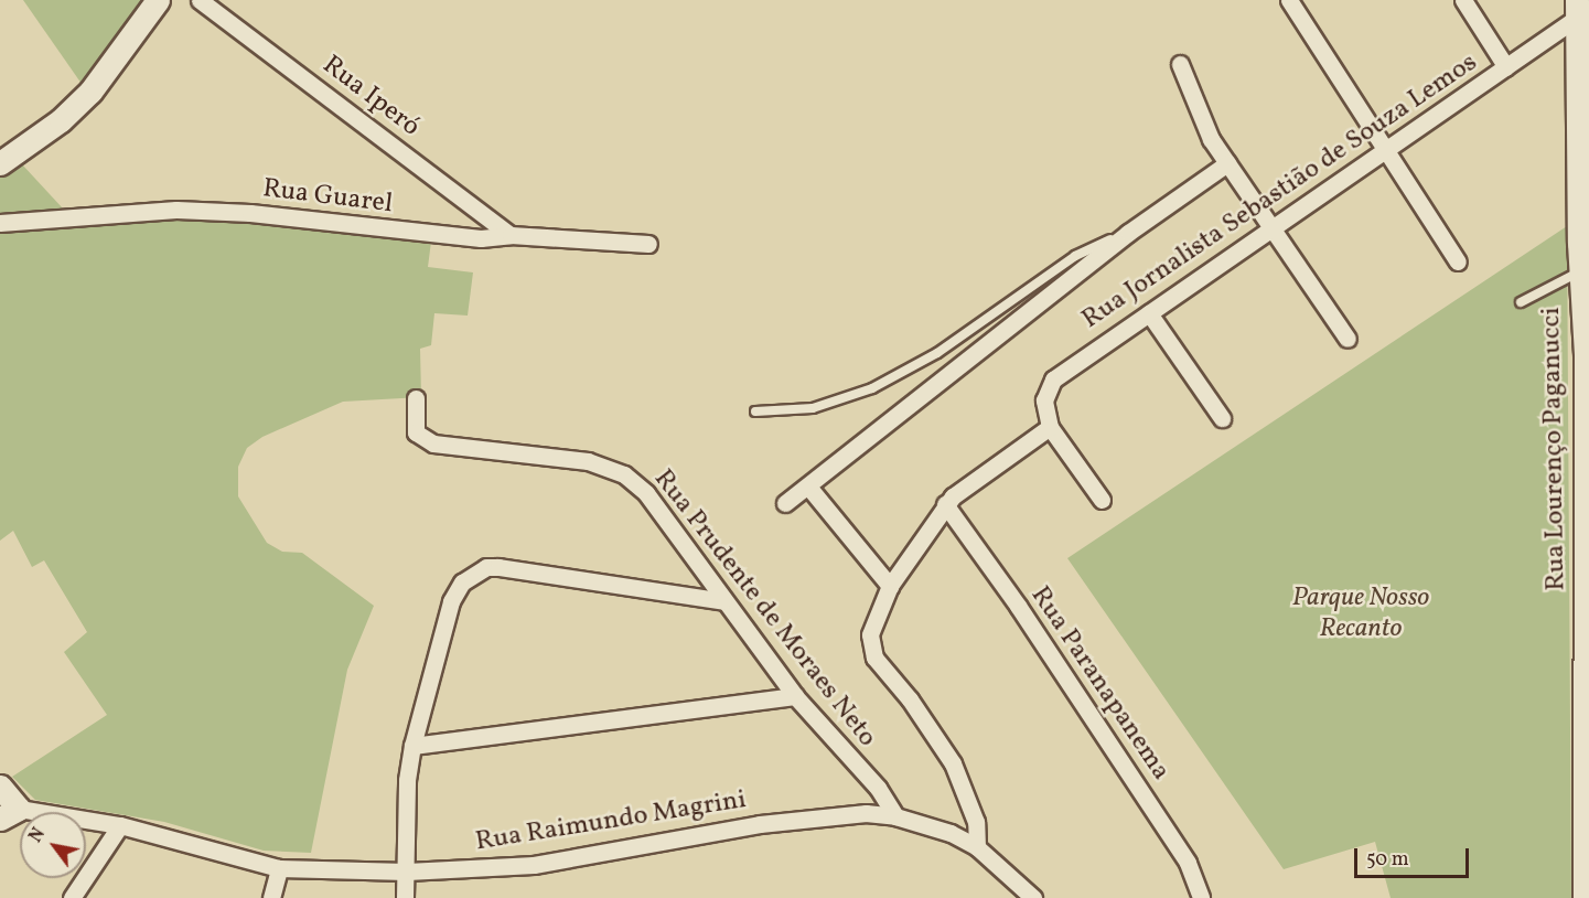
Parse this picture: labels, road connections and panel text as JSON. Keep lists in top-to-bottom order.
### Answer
{
  "streets": {
    "main road": ["Rua Lourenço Paganucci"],
    "street": [
      "Rua Iperó",
      "Rua Jornalista Sebastião de Souza Lemos",
      "Rua Guarel",
      "Rua Prudente de Moraes Neto",
      "Rua Paranapanema",
      "Rua Raimundo Magrini"
    ]
  },
  "crossings": [
    ["Rua Iperó", "Rua Guarel"],
    ["Rua Jornalista Sebastião de Souza Lemos", "Rua Lourenço Paganucci"],
    ["Rua Prudente de Moraes Neto", "Rua Raimundo Magrini"]
  ],
  "parks": ["Parque Nosso Recanto"],
  "scale_bar": "50 m",
  "north": "top left"
}
